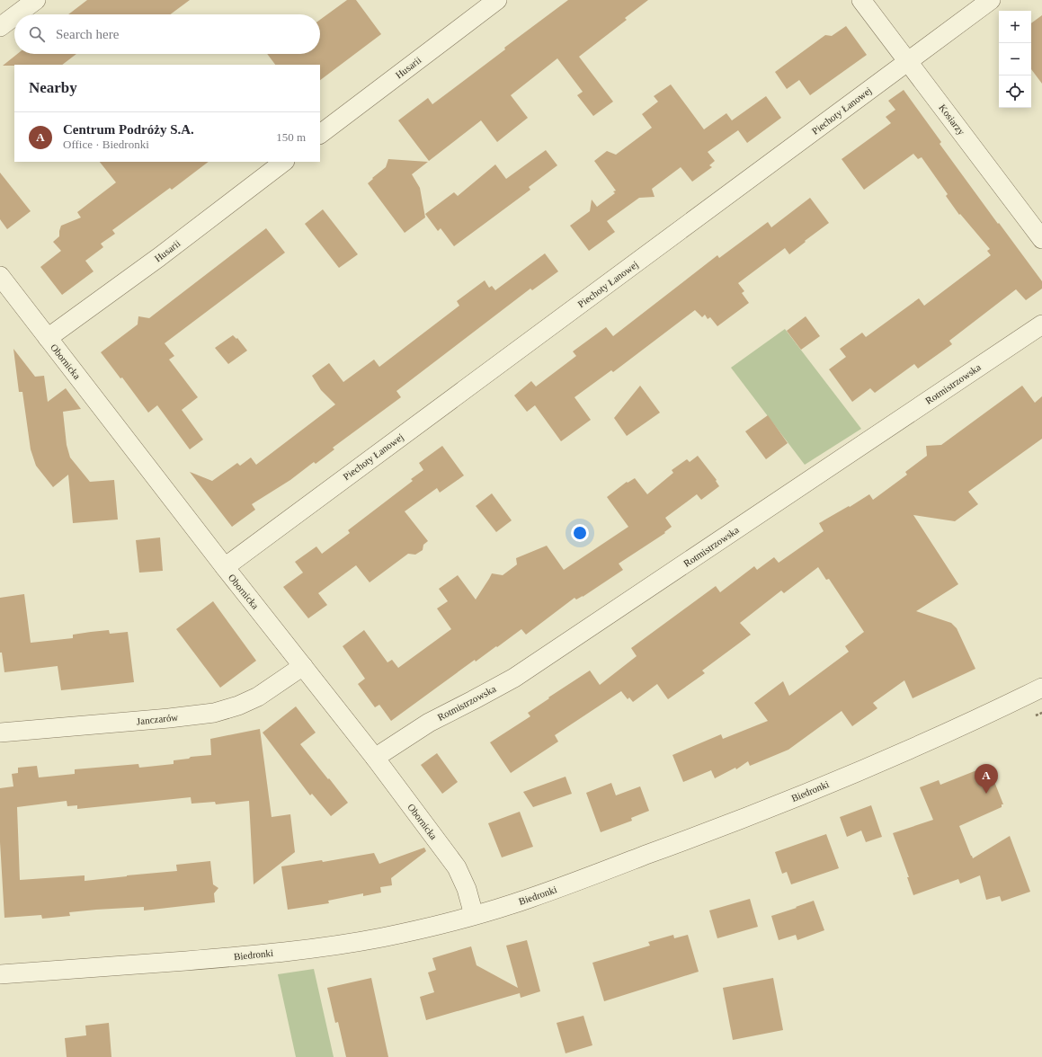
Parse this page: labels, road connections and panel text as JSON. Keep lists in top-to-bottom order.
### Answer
{
  "streets": {
    "street": [
      "Husarii",
      "Piechoty Łanowej",
      "Kosiarzy",
      "Obornicka",
      "Rotmistrzowska",
      "Janczarów",
      "Biedronki"
    ]
  },
  "crossings": [
    ["Husarii", "Obornicka"],
    ["Piechoty Łanowej", "Kosiarzy"],
    ["Piechoty Łanowej", "Obornicka"],
    ["Obornicka", "Rotmistrzowska"],
    ["Obornicka", "Janczarów"],
    ["Obornicka", "Biedronki"]
  ],
  "page": {
    "map_buttons": ["+", "−"],
    "search": "Search here",
    "heading": "Nearby",
    "list": [
      {
        "mark": "A",
        "name": "Centrum Podróży S.A.",
        "note": "Office · Biedronki",
        "value": "150 m"
      }
    ],
    "pins": "A"
  }
}
